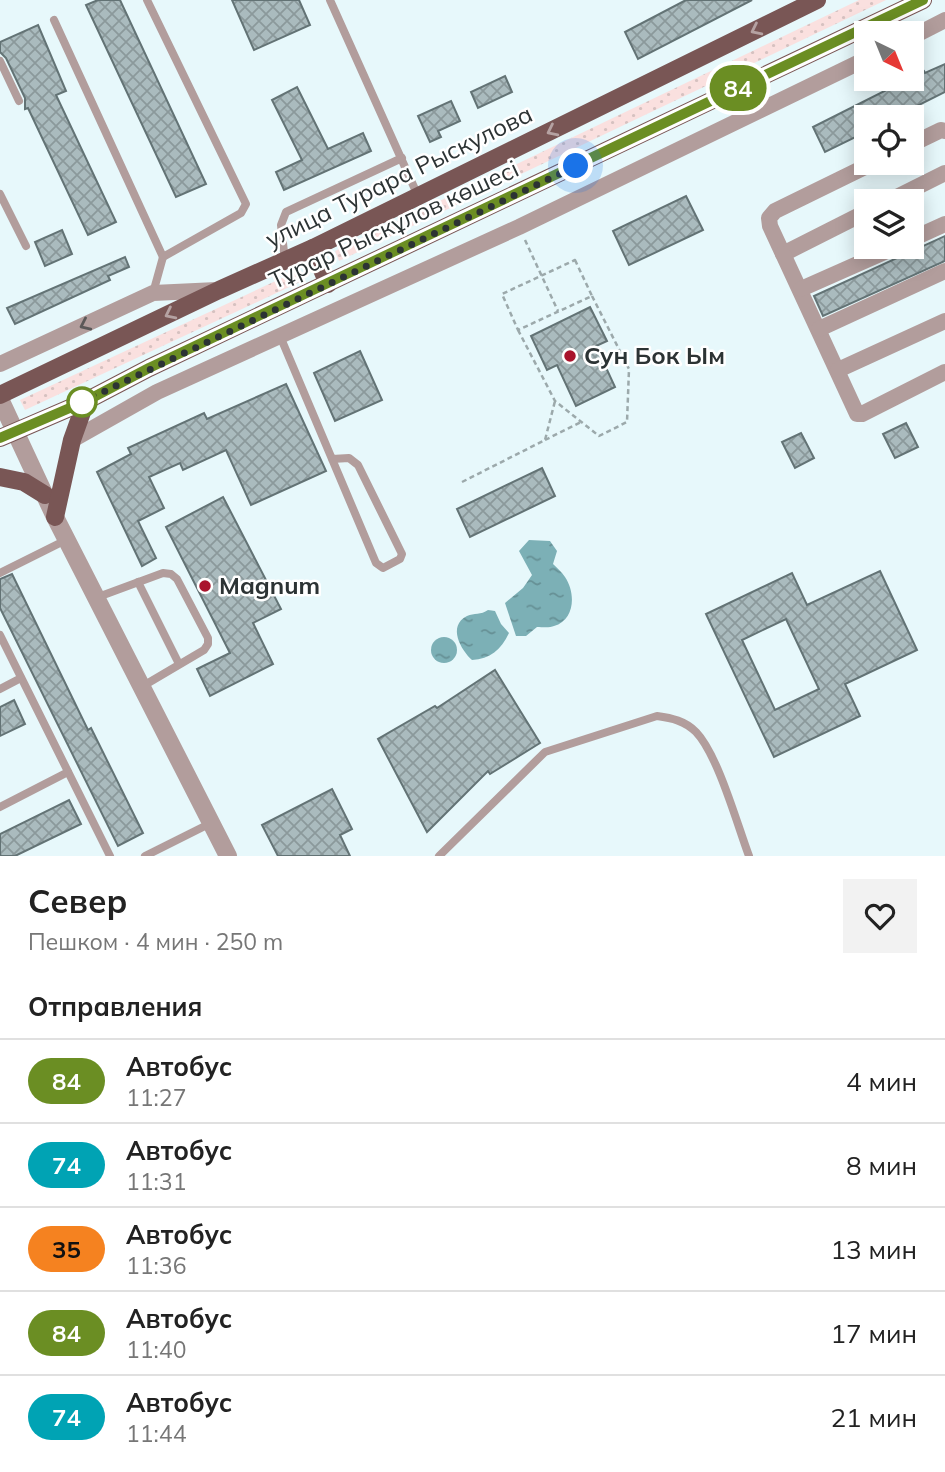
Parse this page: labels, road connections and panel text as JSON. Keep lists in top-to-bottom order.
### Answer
{
  "streets": {
    "main road": ["улица Турара Рыскулова", "Тұрар Рыскұлов көшесі"]
  },
  "one_way": ["улица Турара Рыскулова"],
  "places": ["Сун Бок Ым", "Magnum"],
  "lines": ["bus line 84"],
  "north": "bottom right",
  "page": {
    "on_map": "84",
    "heading": [
      ["Север", "Пешком · 4 мин · 250 m"],
      "Отправления"
    ],
    "list": [
      {
        "mark": "84",
        "name": "Автобус",
        "note": "11:27",
        "value": "4 мин"
      },
      {
        "mark": "74",
        "name": "Автобус",
        "note": "11:31",
        "value": "8 мин"
      },
      {
        "mark": "35",
        "name": "Автобус",
        "note": "11:36",
        "value": "13 мин"
      },
      {
        "mark": "84",
        "name": "Автобус",
        "note": "11:40",
        "value": "17 мин"
      },
      {
        "mark": "74",
        "name": "Автобус",
        "note": "11:44",
        "value": "21 мин"
      }
    ]
  }
}
